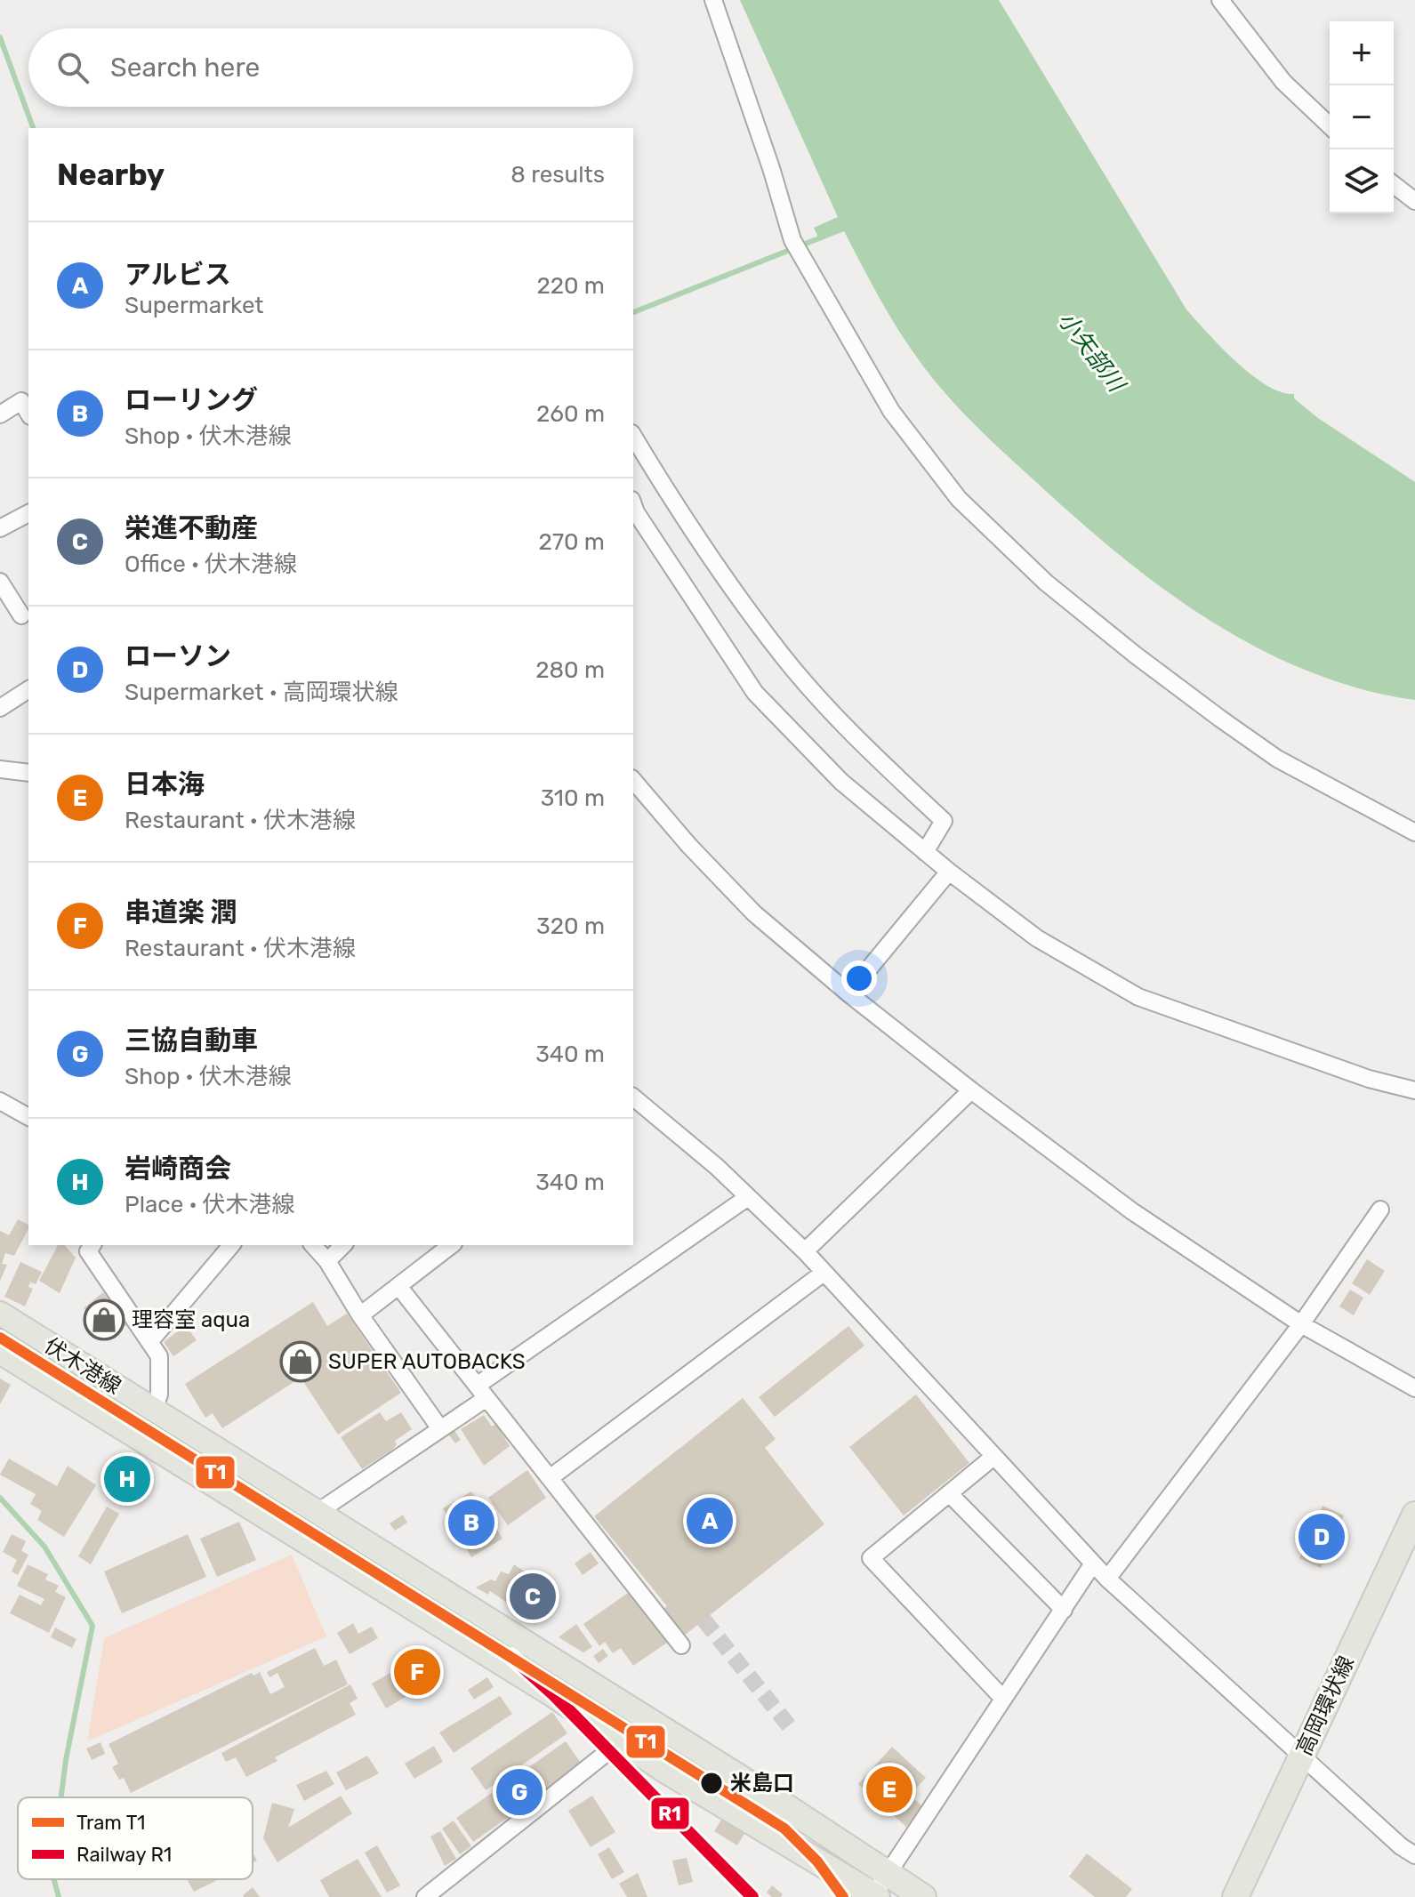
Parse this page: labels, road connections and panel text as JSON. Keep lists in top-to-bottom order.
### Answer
{
  "streets": {
    "main road": ["伏木港線", "高岡環状線"]
  },
  "water": ["小矢部川"],
  "places": {
    "shop": ["理容室 aqua", "SUPER AUTOBACKS"],
    "other": ["米島口"]
  },
  "lines": ["tram line T1", "rail line R1"],
  "legend": ["Tram T1", "Railway R1"],
  "page": {
    "map_buttons": ["+", "−"],
    "search": "Search here",
    "heading": ["Nearby", "8 results"],
    "list": [
      {
        "mark": "A",
        "name": "アルビス",
        "note": "Supermarket",
        "value": "220 m"
      },
      {
        "mark": "B",
        "name": "ローリング",
        "note": "Shop · 伏木港線",
        "value": "260 m"
      },
      {
        "mark": "C",
        "name": "栄進不動産",
        "note": "Office · 伏木港線",
        "value": "270 m"
      },
      {
        "mark": "D",
        "name": "ローソン",
        "note": "Supermarket · 高岡環状線",
        "value": "280 m"
      },
      {
        "mark": "E",
        "name": "日本海",
        "note": "Restaurant · 伏木港線",
        "value": "310 m"
      },
      {
        "mark": "F",
        "name": "串道楽 潤",
        "note": "Restaurant · 伏木港線",
        "value": "320 m"
      },
      {
        "mark": "G",
        "name": "三協自動車",
        "note": "Shop · 伏木港線",
        "value": "340 m"
      },
      {
        "mark": "H",
        "name": "岩崎商会",
        "note": "Place · 伏木港線",
        "value": "340 m"
      }
    ],
    "pins": [
      "H",
      "A",
      "B",
      "D",
      "C",
      "F",
      "E",
      "G"
    ]
  }
}
